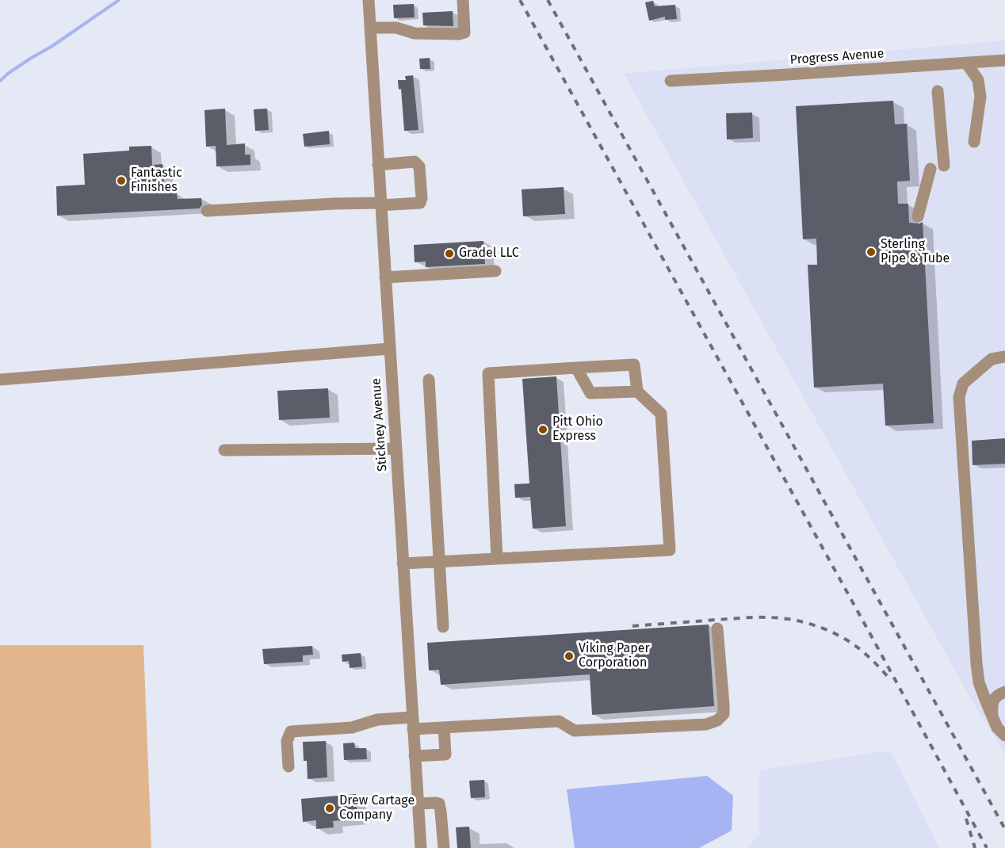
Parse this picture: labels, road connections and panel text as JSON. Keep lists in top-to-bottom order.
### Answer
{
  "streets": {
    "street": ["Progress Avenue", "Stickney Avenue"]
  },
  "places": [
    "Fantastic Finishes",
    "Sterling Pipe & Tube",
    "Gradel LLC",
    "Pitt Ohio Express",
    "Viking Paper Corporation",
    "Drew Cartage Company"
  ]
}
